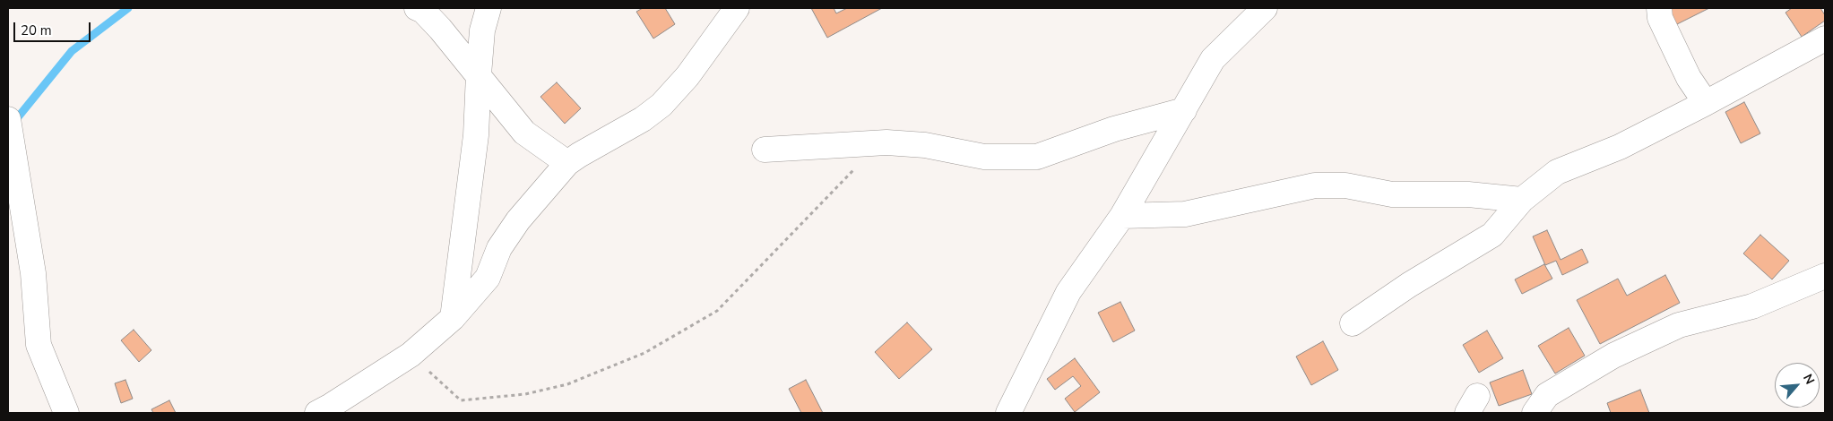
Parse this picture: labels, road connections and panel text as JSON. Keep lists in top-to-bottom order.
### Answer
{
  "scale_bar": "20 m",
  "north": "top right"
}
